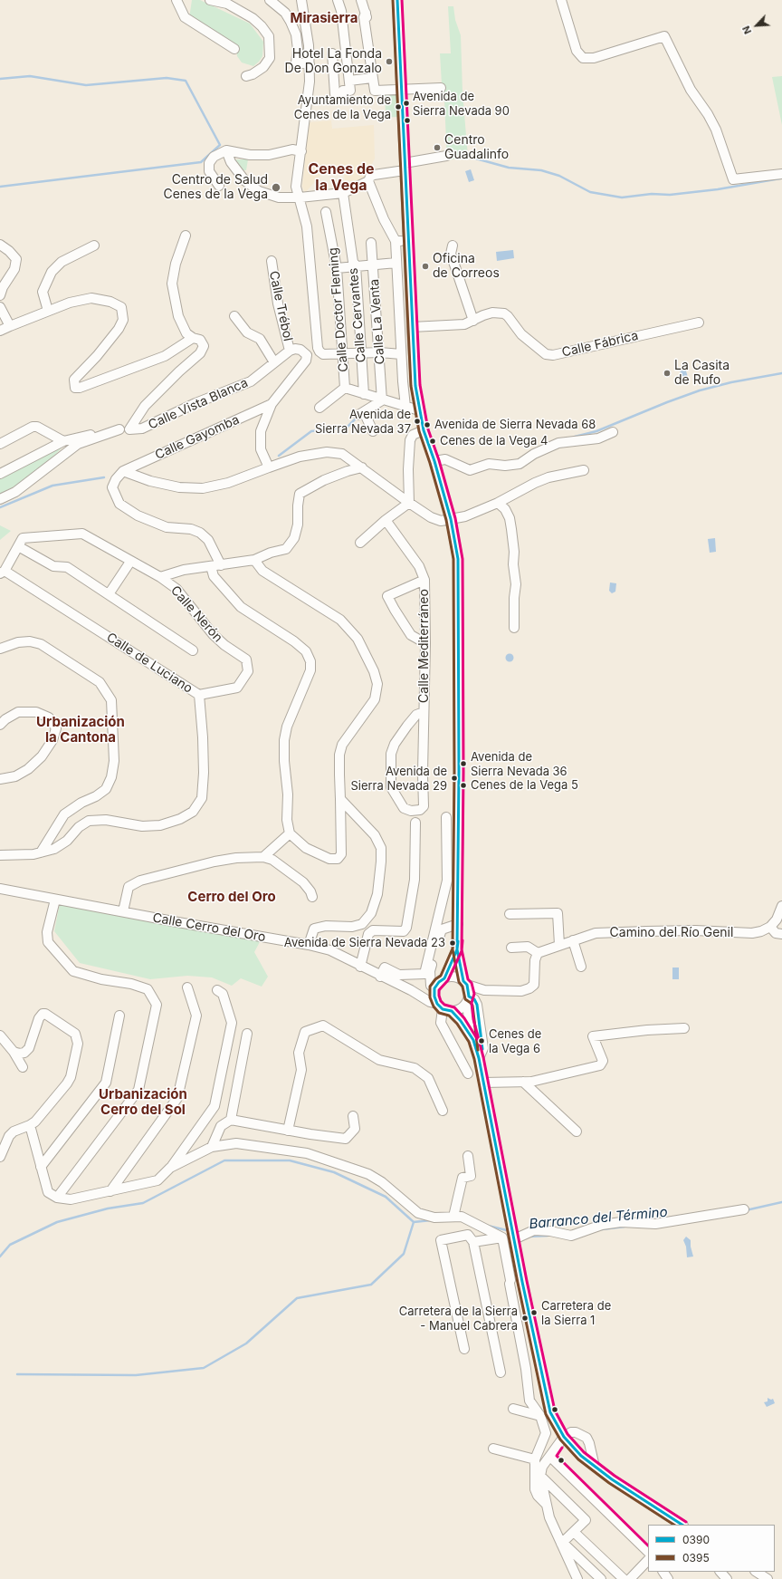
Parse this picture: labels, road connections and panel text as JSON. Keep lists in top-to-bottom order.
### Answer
{
  "streets": {
    "street": [
      "Calle Trébol",
      "Calle Doctor Fleming",
      "Calle Cervantes",
      "Calle La Venta",
      "Calle Fábrica",
      "Calle Vista Blanca",
      "Calle Gayomba",
      "Calle Nerón",
      "Calle Mediterráneo",
      "Calle de Luciano",
      "Calle Cerro del Oro",
      "Camino del Río Genil"
    ]
  },
  "crossings": [
    ["Calle Trébol", "Calle Vista Blanca"],
    ["Calle Nerón", "Calle de Luciano"]
  ],
  "districts": [
    "Mirasierra",
    "Cenes de la Vega",
    "Urbanización la Cantona",
    "Cerro del Oro",
    "Urbanización Cerro del Sol"
  ],
  "water": ["Barranco del Término"],
  "places": [
    "Hotel La Fonda De Don Gonzalo",
    "Avenida de Sierra Nevada 90",
    "Ayuntamiento de Cenes de la Vega",
    "Centro Guadalinfo",
    "Centro de Salud Cenes de la Vega",
    "Oficina de Correos",
    "La Casita de Rufo",
    "Avenida de Sierra Nevada 37",
    "Avenida de Sierra Nevada 68",
    "Cenes de la Vega 4",
    "Avenida de Sierra Nevada 36",
    "Avenida de Sierra Nevada 29",
    "Cenes de la Vega 5",
    "Avenida de Sierra Nevada 23",
    "Cenes de la Vega 6",
    "Carretera de la Sierra 1",
    "Carretera de la Sierra - Manuel Cabrera"
  ],
  "lines": ["transit line 0390", "transit line 0395"],
  "legend": ["0390", "0395"],
  "north": "bottom left"
}
